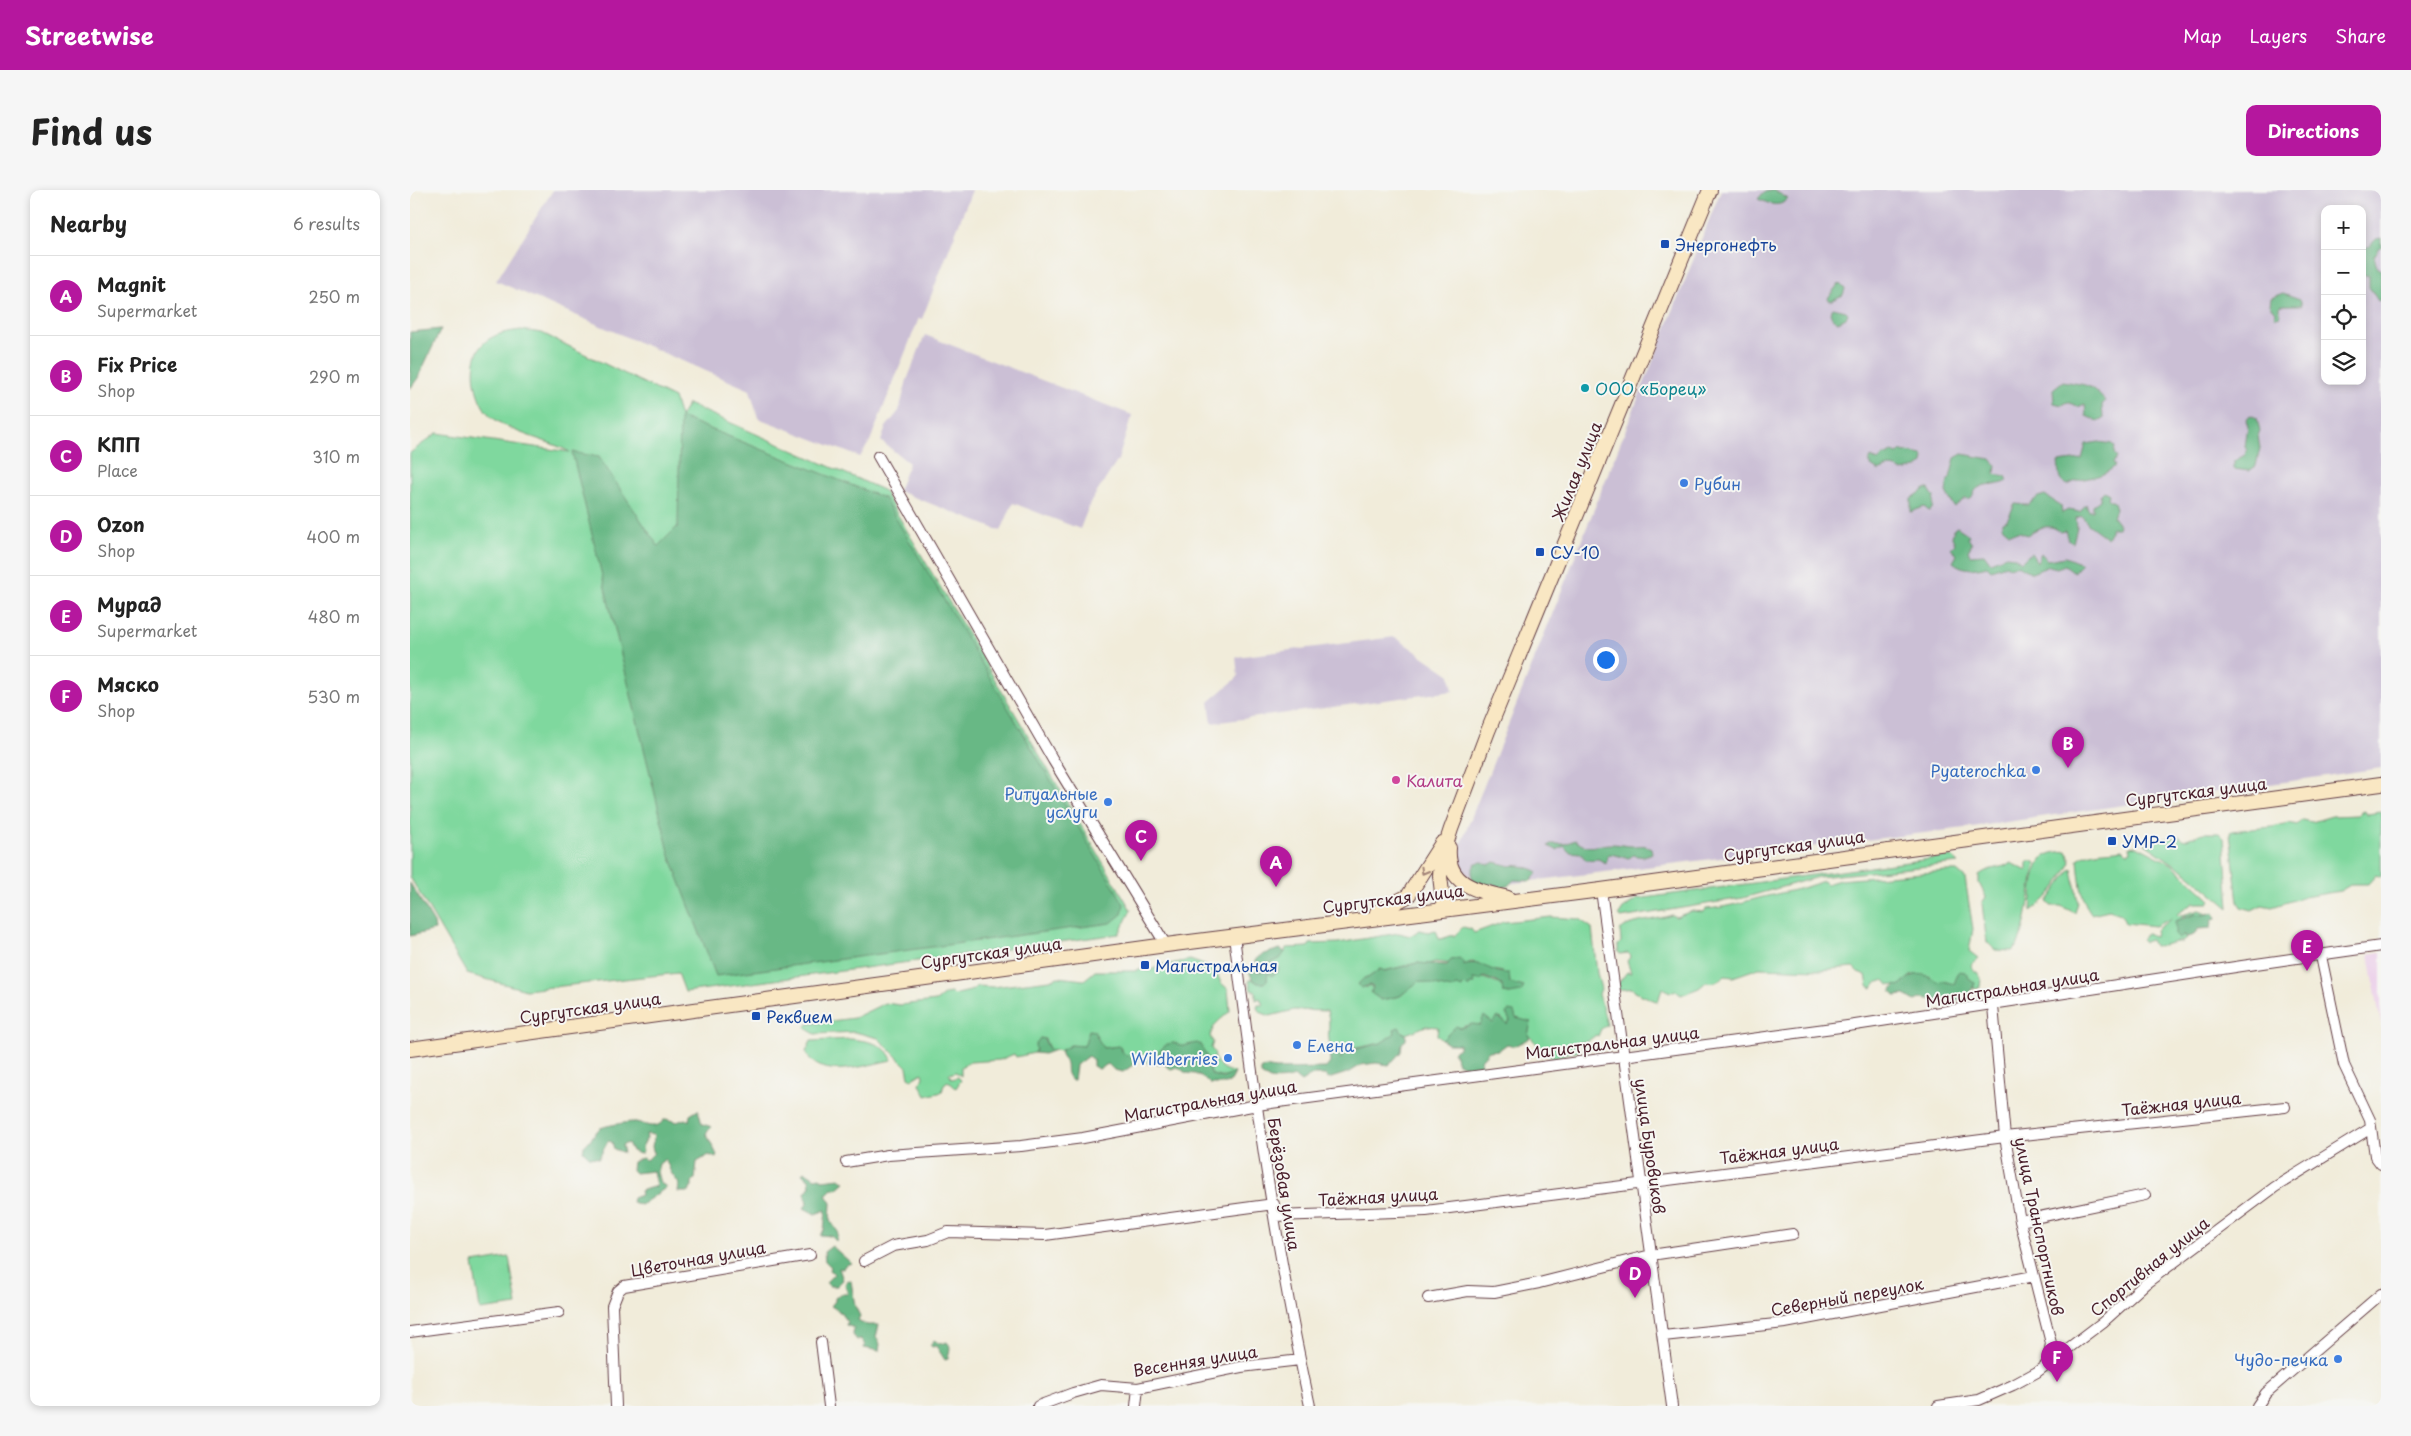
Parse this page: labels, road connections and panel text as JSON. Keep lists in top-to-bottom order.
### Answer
{
  "streets": {
    "main road": ["Жилая улица", "Сургутская улица"],
    "street": [
      "Магистральная улица",
      "Таёжная улица",
      "улица Буровиков",
      "Берёзовая улица",
      "улица Транспортников",
      "Цветочная улица",
      "Спортивная улица",
      "Северный переулок",
      "Весенняя улица"
    ]
  },
  "crossings": [
    ["Жилая улица", "Сургутская улица"],
    ["Сургутская улица", "улица Буровиков"],
    ["Сургутская улица", "Берёзовая улица"],
    ["Магистральная улица", "улица Буровиков"],
    ["Магистральная улица", "Берёзовая улица"],
    ["Магистральная улица", "улица Транспортников"],
    ["Таёжная улица", "улица Буровиков"],
    ["Таёжная улица", "Берёзовая улица"],
    ["Таёжная улица", "улица Транспортников"],
    ["улица Буровиков", "Северный переулок"],
    ["Берёзовая улица", "Весенняя улица"],
    ["улица Транспортников", "Спортивная улица"],
    ["улица Транспортников", "Северный переулок"]
  ],
  "places": {
    "transit": [
      "Энергонефть",
      "СУ-10",
      "УМР-2",
      "Магистральная",
      "Реквием"
    ],
    "other": [
      "ООО «Борец»",
      "Рубин",
      "Pyaterochka",
      "Калита",
      "Ритуальные услуги",
      "Елена",
      "Wildberries",
      "Чудо-печка"
    ]
  },
  "page": {
    "header": "Streetwise",
    "nav": ["Map", "Layers", "Share"],
    "title": "Find us",
    "buttons": "Directions",
    "heading": ["Nearby", "6 results"],
    "map_buttons": ["+", "−"],
    "list": [
      {
        "mark": "A",
        "name": "Magnit",
        "note": "Supermarket",
        "value": "250 m"
      },
      {
        "mark": "B",
        "name": "Fix Price",
        "note": "Shop",
        "value": "290 m"
      },
      {
        "mark": "C",
        "name": "КПП",
        "note": "Place",
        "value": "310 m"
      },
      {
        "mark": "D",
        "name": "Ozon",
        "note": "Shop",
        "value": "400 m"
      },
      {
        "mark": "E",
        "name": "Мурад",
        "note": "Supermarket",
        "value": "480 m"
      },
      {
        "mark": "F",
        "name": "Мяско",
        "note": "Shop",
        "value": "530 m"
      }
    ],
    "pins": [
      "B",
      "C",
      "A",
      "E",
      "D",
      "F"
    ]
  }
}
